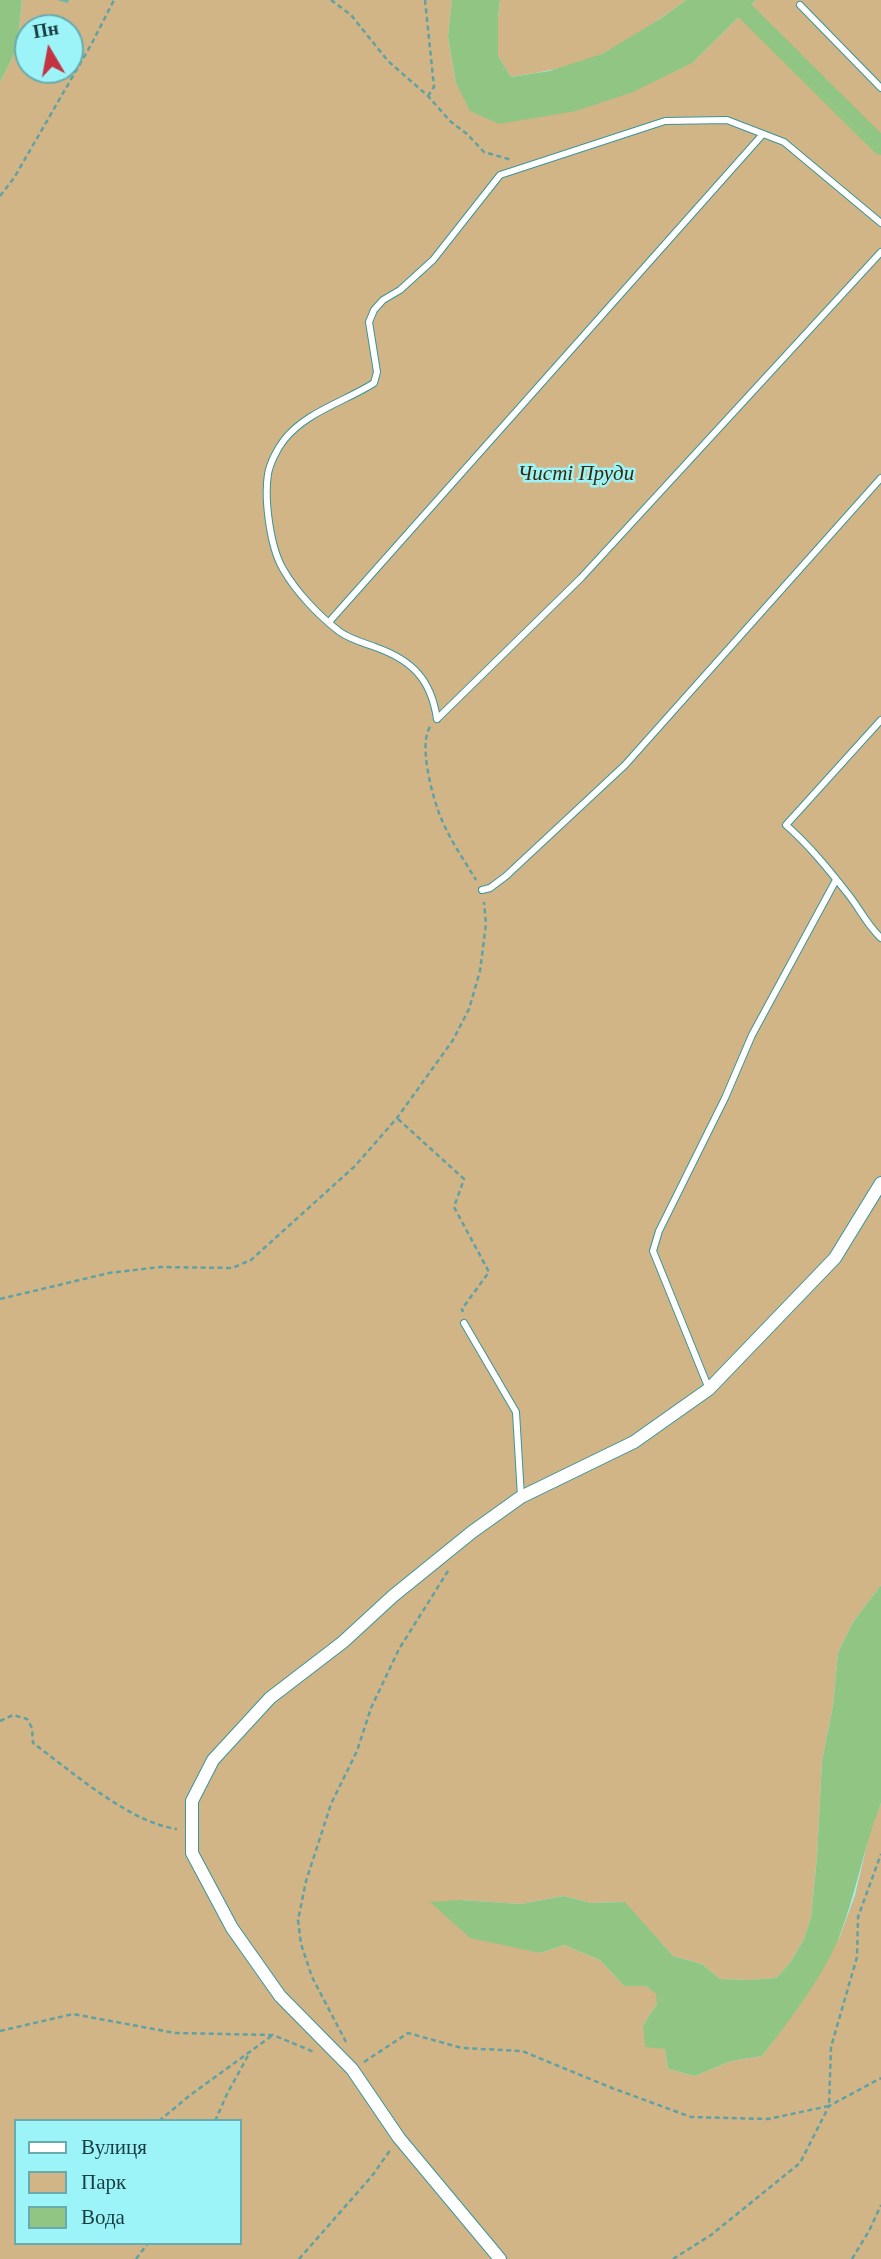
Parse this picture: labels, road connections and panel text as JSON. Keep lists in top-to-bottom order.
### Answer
{
  "parks": ["Чисті Пруди"],
  "legend": ["Вулиця", "Парк", "Вода"],
  "north": "top"
}
